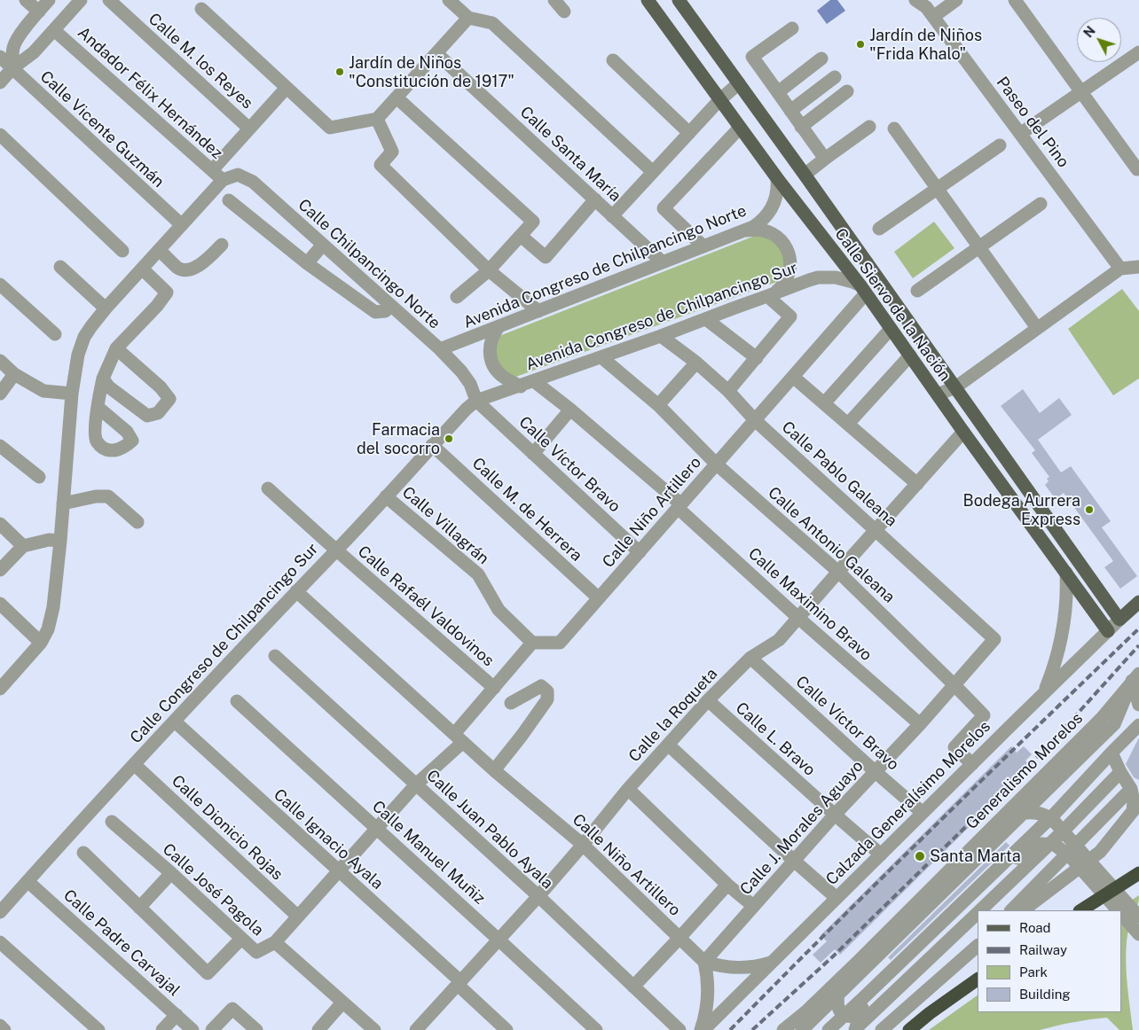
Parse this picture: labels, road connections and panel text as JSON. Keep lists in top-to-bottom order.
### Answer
{
  "streets": {
    "main road": ["Calle Siervo de la Nación", "Calzada Generalísimo Morelos"],
    "street": [
      "Calle M. los Reyes",
      "Andador Félix Hernández",
      "Paseo del Pino",
      "Calle Vicente Guzmán",
      "Calle Santa María",
      "Calle Chilpancingo Norte",
      "Avenida Congreso de Chilpancingo Norte",
      "Avenida Congreso de Chilpancingo Sur",
      "Calle Víctor Bravo",
      "Calle Pablo Galeana",
      "Calle M. de Herrera",
      "Calle Niño Artillero",
      "Calle Villagrán",
      "Calle Antonio Galeana",
      "Calle Maximino Bravo",
      "Calle Rafaél Valdovinos",
      "Calle Congreso de Chilpancingo Sur",
      "Calle la Roqueta",
      "Calle L. Bravo",
      "Generalismo Morelos",
      "Calle Dionicio Rojas",
      "Calle J. Morales Aguayo",
      "Calle Juan Pablo Ayala",
      "Calle Ignacio Ayala",
      "Calle Manuel Muñiz",
      "Calle José Pagola",
      "Calle Padre Carvajal"
    ]
  },
  "crossings": [
    ["Andador Félix Hernández", "Calle Chilpancingo Norte"],
    ["Calle Santa María", "Avenida Congreso de Chilpancingo Norte"],
    ["Calle Chilpancingo Norte", "Avenida Congreso de Chilpancingo Norte"],
    ["Calle Chilpancingo Norte", "Avenida Congreso de Chilpancingo Sur"],
    ["Calle Chilpancingo Norte", "Calle Víctor Bravo"],
    ["Calle Chilpancingo Norte", "Calle Congreso de Chilpancingo Sur"],
    ["Avenida Congreso de Chilpancingo Norte", "Calle Siervo de la Nación"],
    ["Calle Siervo de la Nación", "Avenida Congreso de Chilpancingo Sur"],
    ["Calle Siervo de la Nación", "Calle Niño Artillero"],
    ["Calle Siervo de la Nación", "Calle la Roqueta"],
    ["Calle Siervo de la Nación", "Calzada Generalísimo Morelos"],
    ["Avenida Congreso de Chilpancingo Sur", "Calle Víctor Bravo"],
    ["Avenida Congreso de Chilpancingo Sur", "Calle Pablo Galeana"],
    ["Avenida Congreso de Chilpancingo Sur", "Calle Niño Artillero"],
    ["Avenida Congreso de Chilpancingo Sur", "Calle Antonio Galeana"],
    ["Avenida Congreso de Chilpancingo Sur", "Calle Maximino Bravo"],
    ["Avenida Congreso de Chilpancingo Sur", "Calle Congreso de Chilpancingo Sur"],
    ["Calle Víctor Bravo", "Calle Niño Artillero"],
    ["Calle Víctor Bravo", "Calle Congreso de Chilpancingo Sur"],
    ["Calle Víctor Bravo", "Calle la Roqueta"],
    ["Calle Víctor Bravo", "Calzada Generalísimo Morelos"],
    ["Calle Víctor Bravo", "Calle J. Morales Aguayo"],
    ["Calle Pablo Galeana", "Calle Niño Artillero"],
    ["Calle Pablo Galeana", "Calle la Roqueta"],
    ["Calle Pablo Galeana", "Calle J. Morales Aguayo"],
    ["Calle M. de Herrera", "Calle Niño Artillero"],
    ["Calle M. de Herrera", "Calle Congreso de Chilpancingo Sur"],
    ["Calle Niño Artillero", "Calle Villagrán"],
    ["Calle Niño Artillero", "Calle Antonio Galeana"],
    ["Calle Niño Artillero", "Calle Maximino Bravo"],
    ["Calle Niño Artillero", "Calle Congreso de Chilpancingo Sur"],
    ["Calle Niño Artillero", "Calle la Roqueta"],
    ["Calle Niño Artillero", "Calle J. Morales Aguayo"],
    ["Calle Villagrán", "Calle Congreso de Chilpancingo Sur"],
    ["Calle Antonio Galeana", "Calle la Roqueta"],
    ["Calle Antonio Galeana", "Calzada Generalísimo Morelos"],
    ["Calle Antonio Galeana", "Calle J. Morales Aguayo"],
    ["Calle Maximino Bravo", "Calle la Roqueta"],
    ["Calle Maximino Bravo", "Calle J. Morales Aguayo"],
    ["Calle Rafaél Valdovinos", "Calle Congreso de Chilpancingo Sur"],
    ["Calle Congreso de Chilpancingo Sur", "Calle Dionicio Rojas"],
    ["Calle Congreso de Chilpancingo Sur", "Calle Ignacio Ayala"],
    ["Calle Congreso de Chilpancingo Sur", "Calle Padre Carvajal"],
    ["Calle la Roqueta", "Calle L. Bravo"],
    ["Calle la Roqueta", "Calle Juan Pablo Ayala"],
    ["Calle la Roqueta", "Calle Ignacio Ayala"],
    ["Calle la Roqueta", "Calle Manuel Muñiz"],
    ["Calle L. Bravo", "Calzada Generalísimo Morelos"],
    ["Calle L. Bravo", "Calle J. Morales Aguayo"]
  ],
  "places": [
    "Jardín de Niños \"Frida Khalo\"",
    "Jardín de Niños \"Constitución de 1917\"",
    "Farmacia del socorro",
    "Bodega Aurrera Express",
    "Santa Marta"
  ],
  "legend": [
    "Road",
    "Railway",
    "Park",
    "Building"
  ],
  "north": "top left"
}
